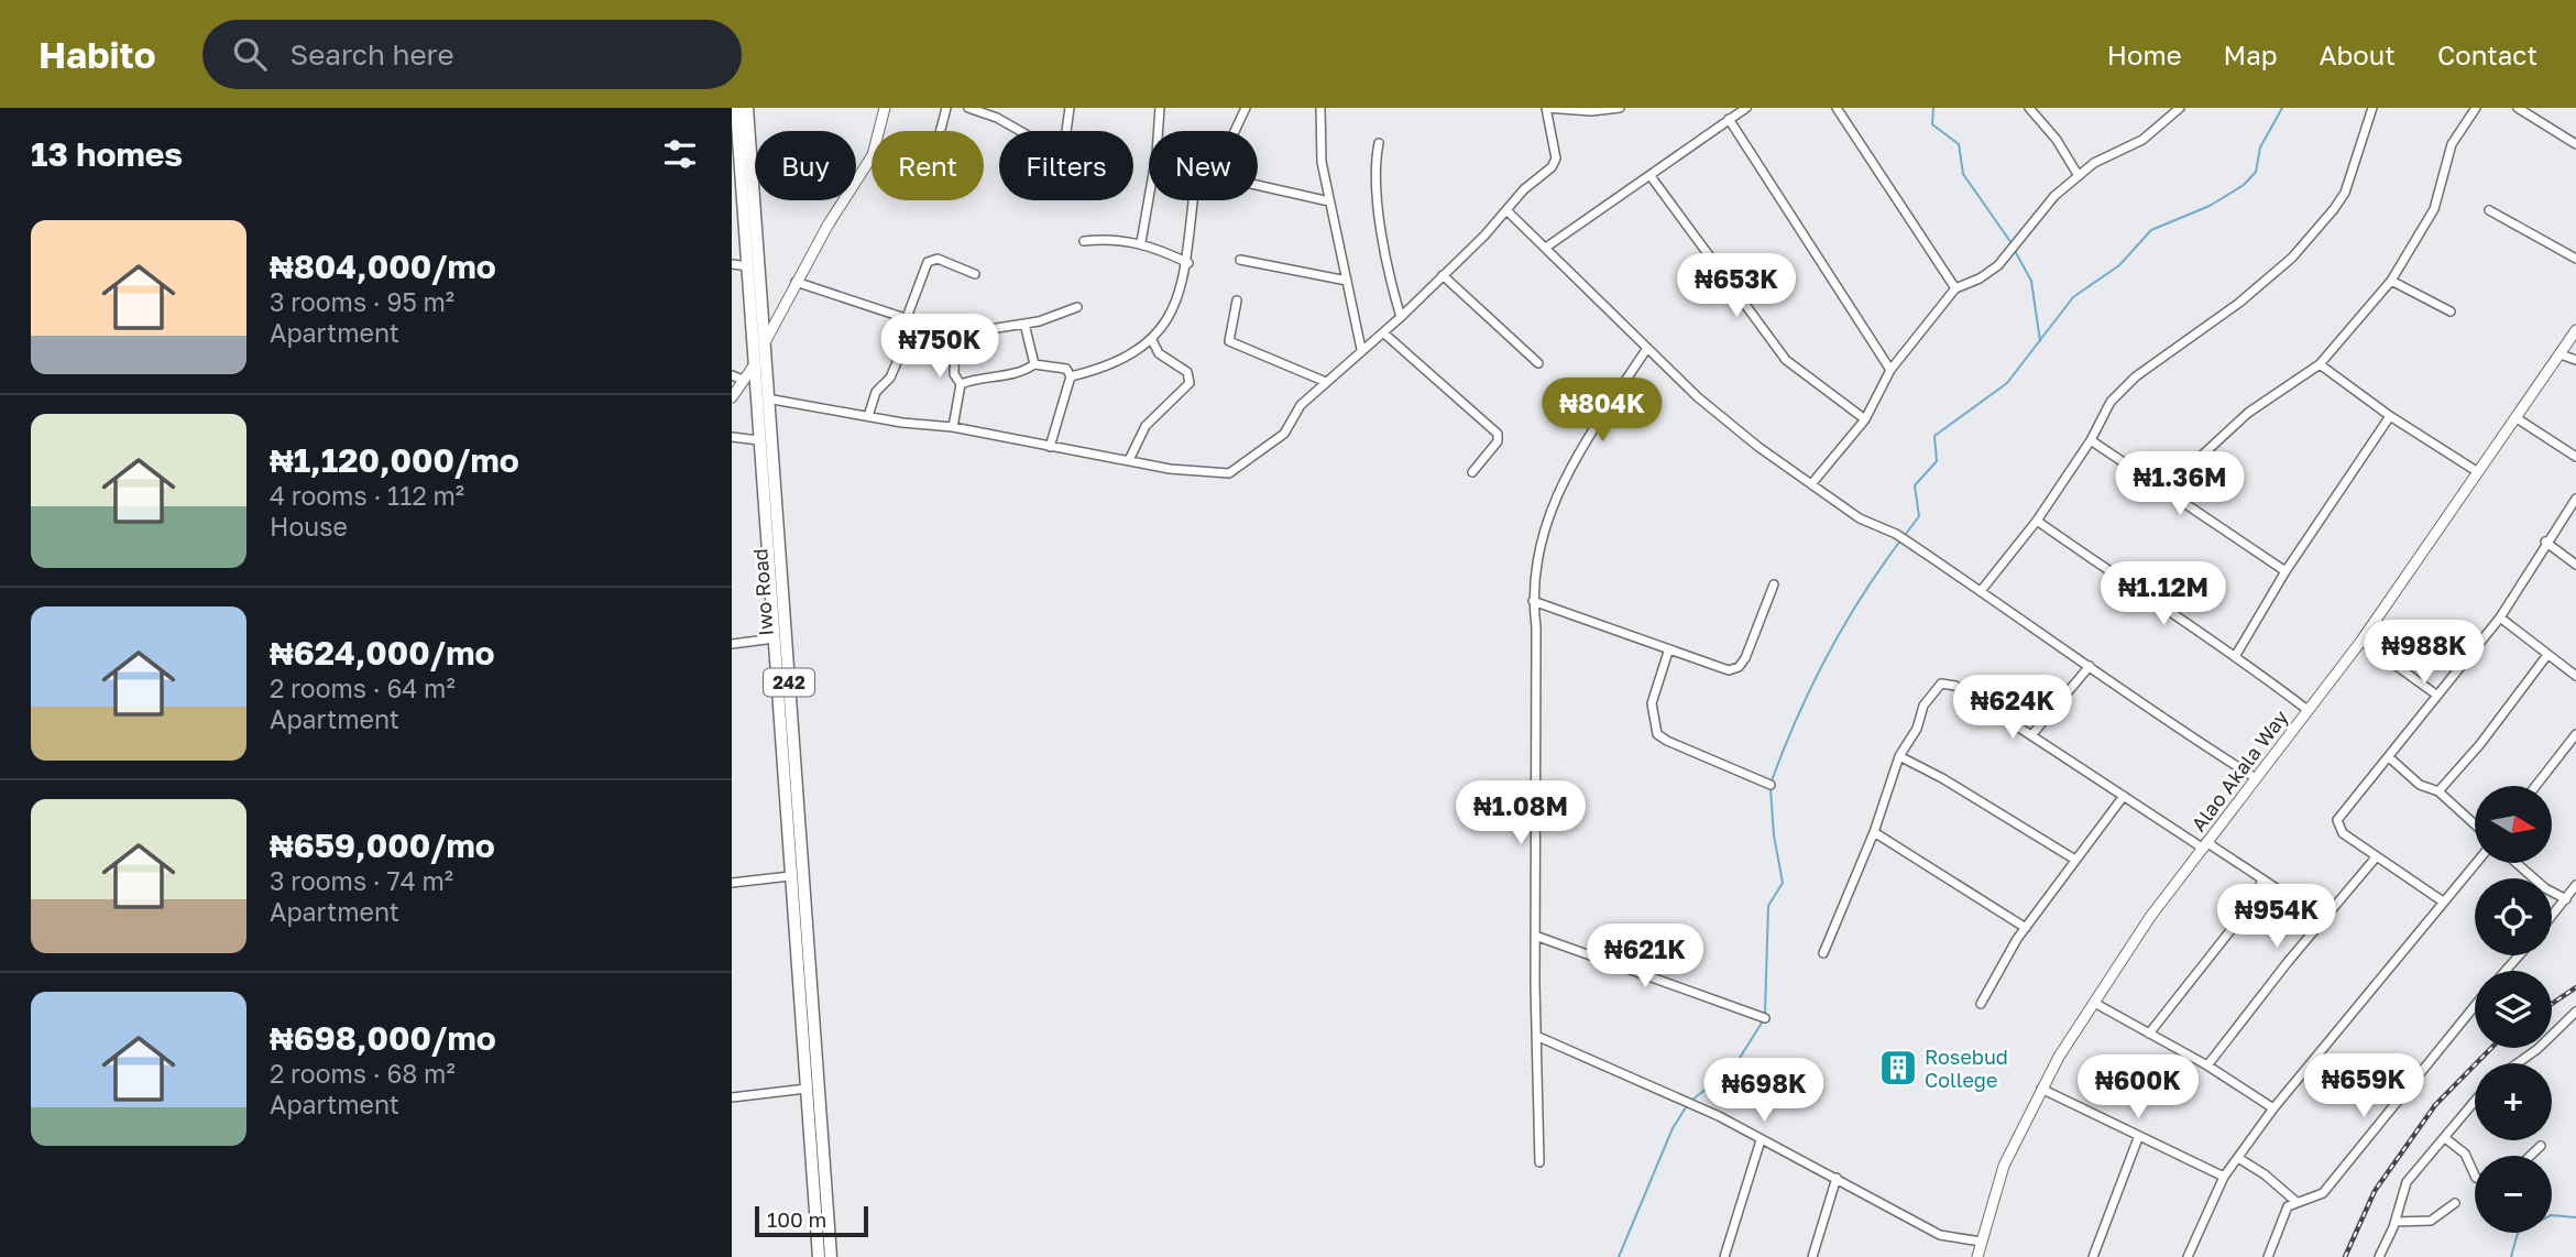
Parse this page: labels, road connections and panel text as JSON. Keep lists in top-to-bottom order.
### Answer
{
  "streets": {
    "main road": ["Iwo Road", "242"],
    "street": ["Alao Akala Way"]
  },
  "places": {
    "building": ["Rosebud College"]
  },
  "scale_bar": "100 m",
  "north": "right",
  "page": {
    "header": "Habito",
    "search": "Search here",
    "nav": [
      "Home",
      "Map",
      "About",
      "Contact"
    ],
    "heading": "13 homes",
    "chip": [
      "Buy",
      "Rent",
      "Filters",
      "New"
    ],
    "list": [
      {
        "name": "₦804,000/mo",
        "note": "3 rooms · 95 m² · Apartment"
      },
      {
        "name": "₦1,120,000/mo",
        "note": "4 rooms · 112 m² · House"
      },
      {
        "name": "₦624,000/mo",
        "note": "2 rooms · 64 m² · Apartment"
      },
      {
        "name": "₦659,000/mo",
        "note": "3 rooms · 74 m² · Apartment"
      },
      {
        "name": "₦698,000/mo",
        "note": "2 rooms · 68 m² · Apartment"
      }
    ],
    "price": [
      "₦653K",
      "₦750K",
      "₦804K",
      "₦1.36M",
      "₦1.12M",
      "₦988K",
      "₦624K",
      "₦1.08M",
      "₦954K",
      "₦621K",
      "₦659K",
      "₦600K",
      "₦698K"
    ],
    "map_buttons": ["+", "−"],
    "scale": "100 m"
  }
}
